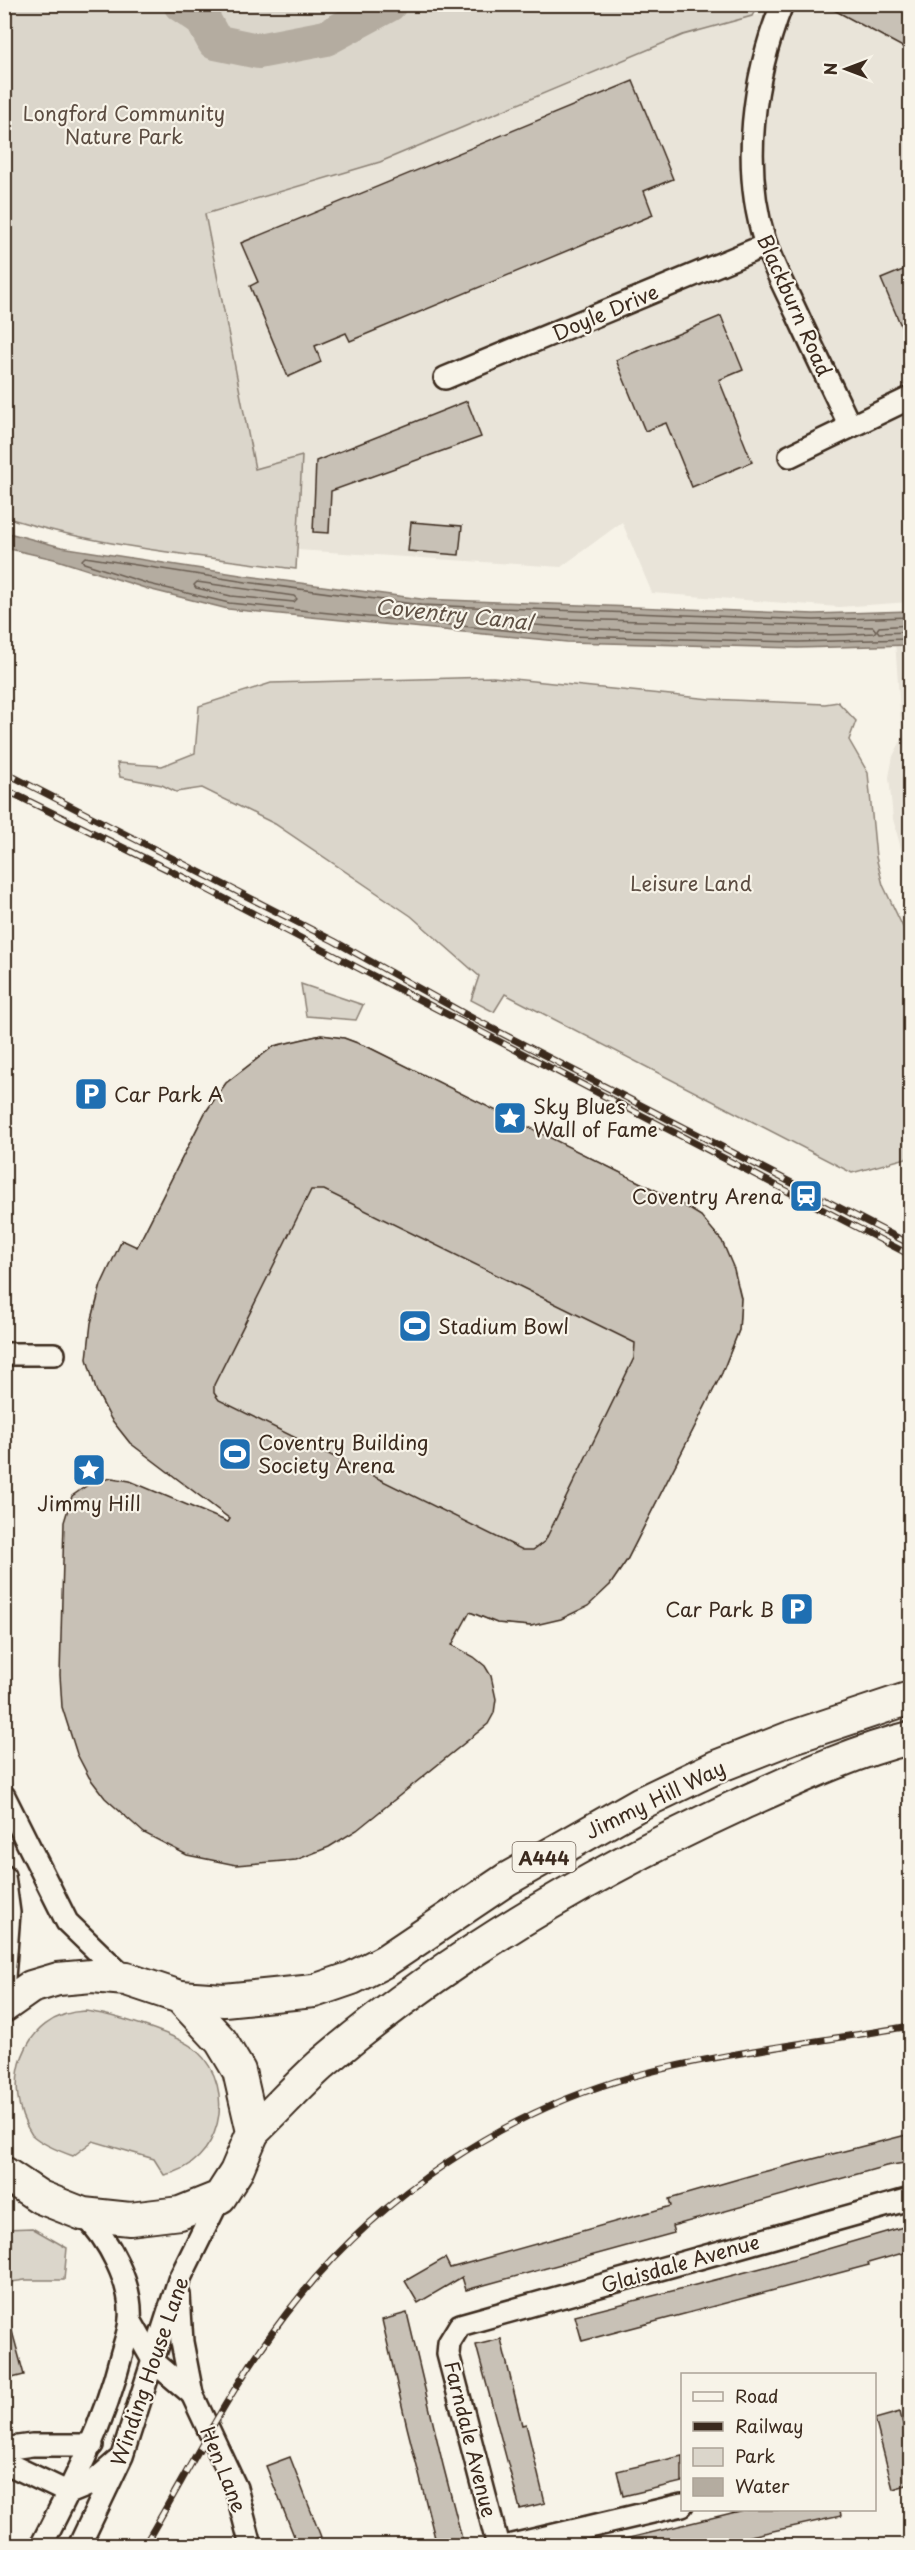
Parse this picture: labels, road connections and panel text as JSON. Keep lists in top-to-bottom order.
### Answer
{
  "streets": {
    "highway": ["Jimmy Hill Way", "A444"],
    "street": [
      "Blackburn Road",
      "Doyle Drive",
      "Glaisdale Avenue",
      "Winding House Lane",
      "Farndale Avenue",
      "Hen Lane"
    ]
  },
  "crossings": [
    ["Blackburn Road", "Doyle Drive"],
    ["Glaisdale Avenue", "Farndale Avenue"],
    ["Winding House Lane", "Hen Lane"]
  ],
  "water": ["Coventry Canal"],
  "parks": ["Longford Community Nature Park", "Leisure Land"],
  "places": {
    "parking": ["Car Park A", "Car Park B"],
    "place": ["Sky Blues Wall of Fame", "Jimmy Hill"],
    "station": ["Coventry Arena"],
    "sports": ["Stadium Bowl", "Coventry Building Society Arena"]
  },
  "legend": [
    "Road",
    "Railway",
    "Park",
    "Water"
  ],
  "north": "left"
}
